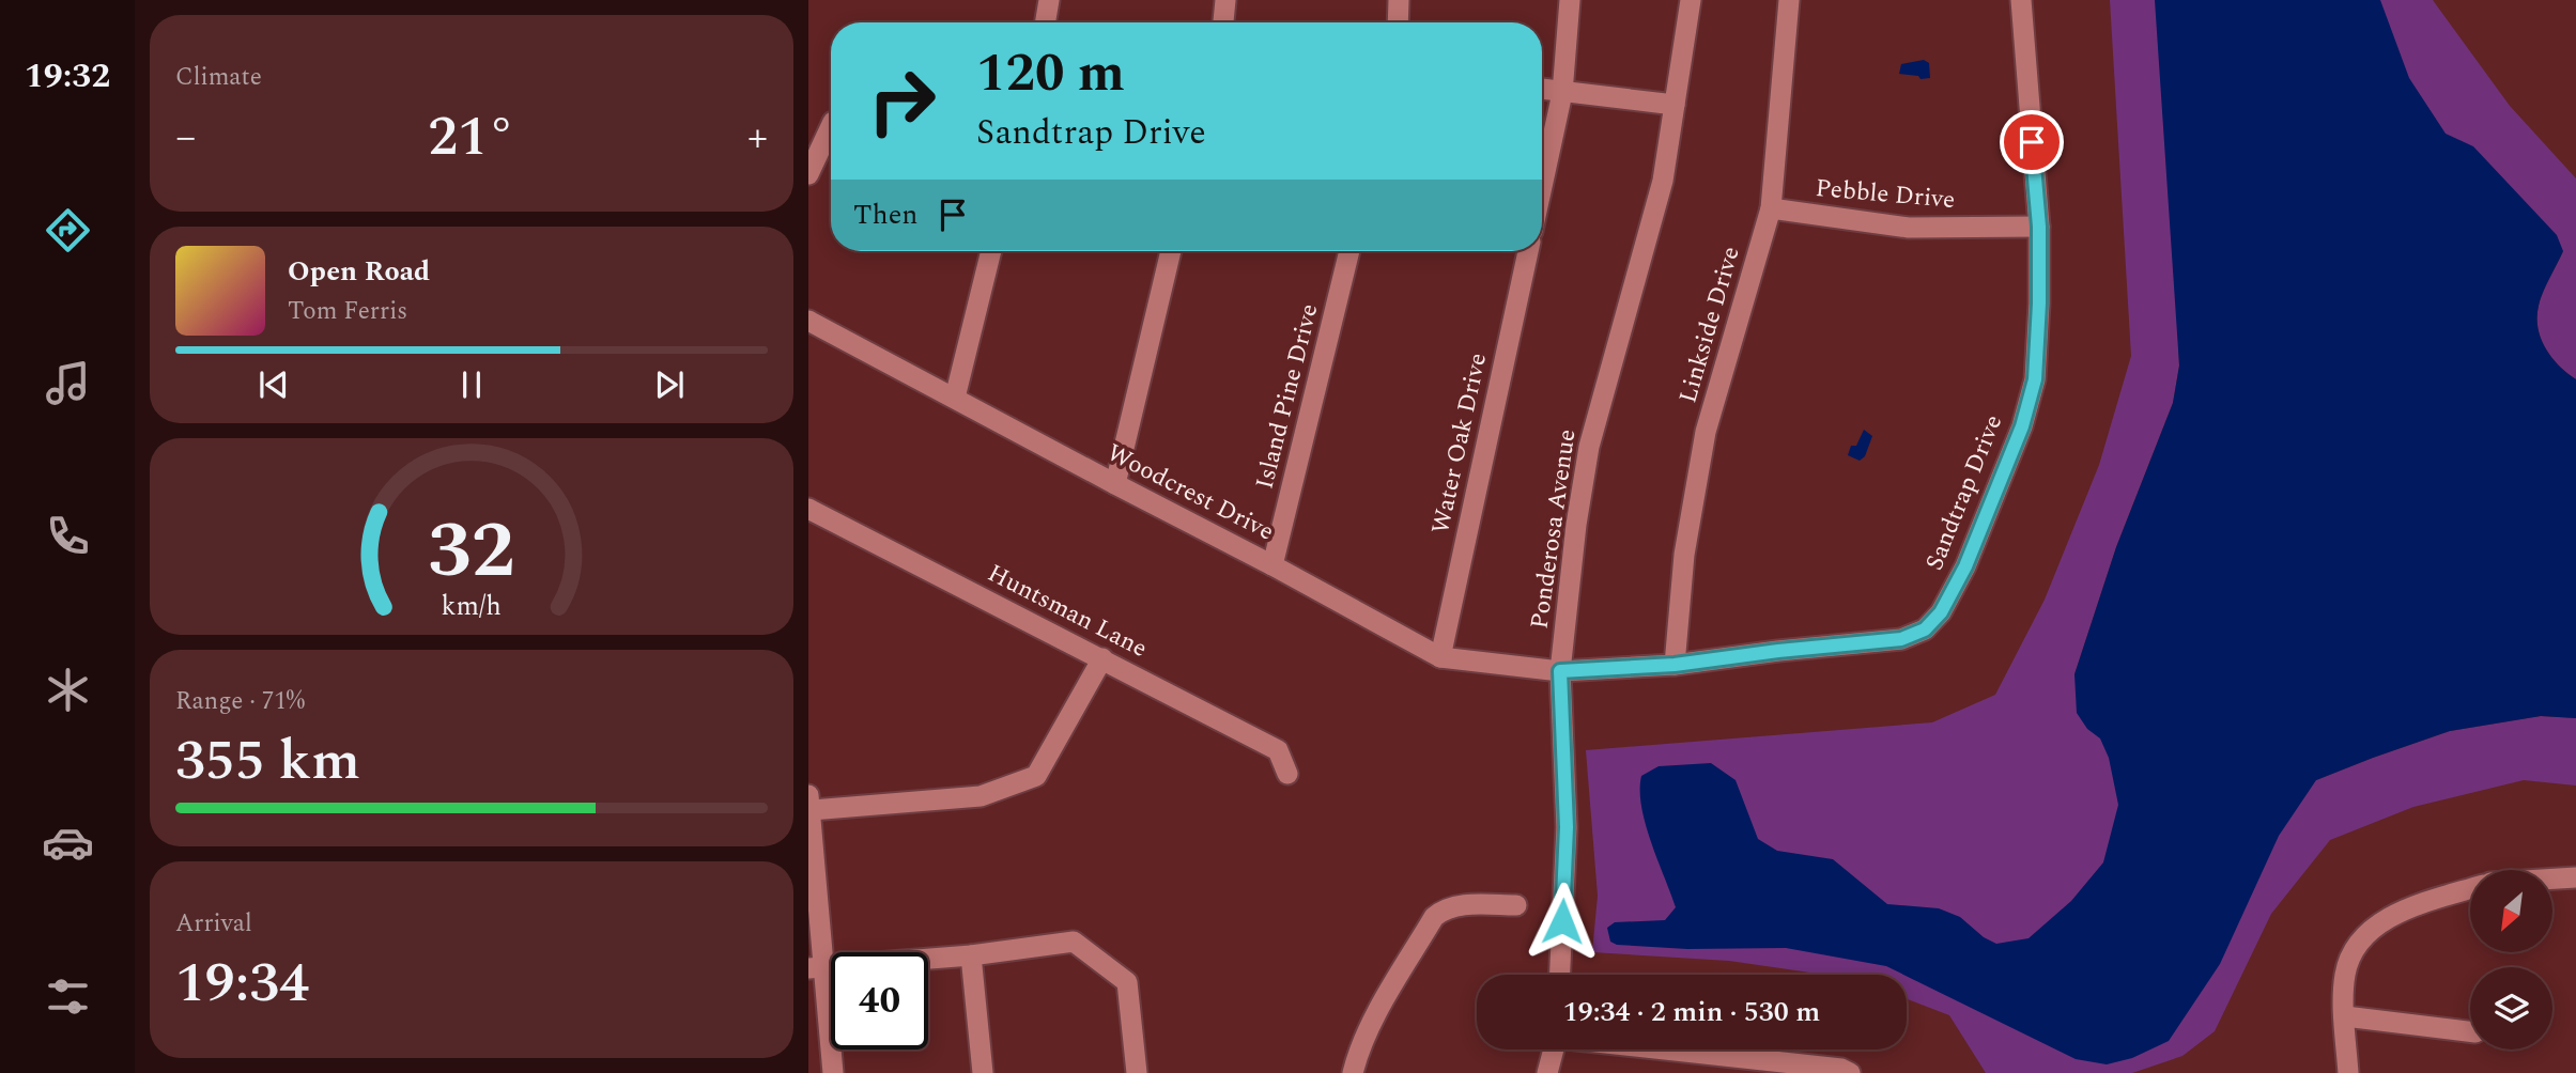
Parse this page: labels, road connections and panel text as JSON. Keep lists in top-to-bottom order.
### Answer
{
  "streets": {
    "street": [
      "Pebble Drive",
      "Linkside Drive",
      "Island Pine Drive",
      "Water Oak Drive",
      "Woodcrest Drive",
      "Sandtrap Drive",
      "Ponderosa Avenue",
      "Huntsman Lane"
    ]
  },
  "crossings": [
    ["Pebble Drive", "Linkside Drive"],
    ["Pebble Drive", "Sandtrap Drive"],
    ["Linkside Drive", "Sandtrap Drive"],
    ["Island Pine Drive", "Woodcrest Drive"],
    ["Water Oak Drive", "Woodcrest Drive"],
    ["Woodcrest Drive", "Sandtrap Drive"],
    ["Woodcrest Drive", "Ponderosa Avenue"],
    ["Sandtrap Drive", "Ponderosa Avenue"]
  ],
  "north": "bottom left",
  "page": {
    "tabs": "19:32",
    "tile": [
      "Climate",
      ["Range · 71%", "355 km"],
      ["Arrival", "19:34"]
    ],
    "turn": ["120 m", "Sandtrap Drive"],
    "heat": ["−", "21°", "+"],
    "then": "Then",
    "song": ["Open Road", "Tom Ferris"],
    "limit": "40",
    "trip": "19:34 · 2 min · 530 m",
    "gauge": ["32", "km/h"]
  }
}
